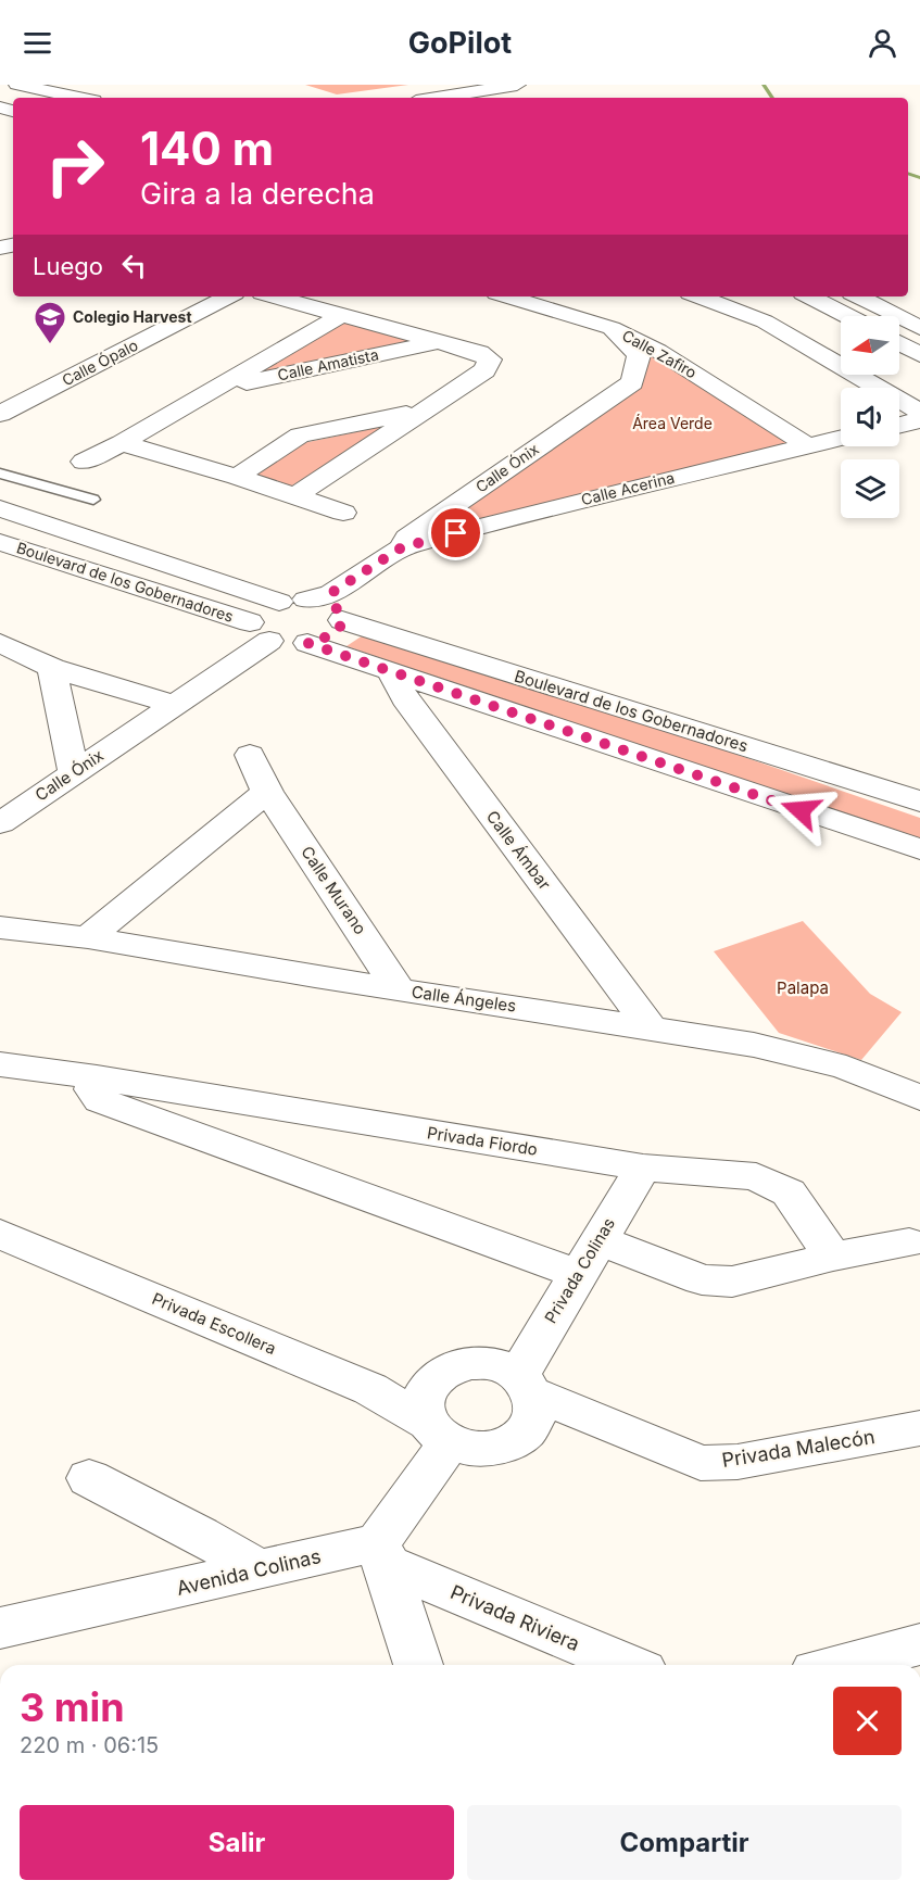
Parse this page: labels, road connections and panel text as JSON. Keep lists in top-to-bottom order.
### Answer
{
  "streets": {
    "main road": [
      "Calle Zafiro",
      "Calle Ópalo",
      "Calle Amatista",
      "Calle Ónix",
      "Calle Acerina",
      "Boulevard de los Gobernadores",
      "Calle Ámbar",
      "Calle Murano",
      "Calle Ángeles",
      "Privada Fiordo",
      "Privada Colinas",
      "Privada Escollera",
      "Privada Malecón",
      "Avenida Colinas",
      "Privada Riviera"
    ]
  },
  "crossings": [
    ["Calle Zafiro", "Calle Ónix"],
    ["Calle Zafiro", "Calle Acerina"],
    ["Calle Ónix", "Calle Acerina"],
    ["Calle Ónix", "Boulevard de los Gobernadores"],
    ["Calle Ámbar", "Calle Ángeles"],
    ["Calle Murano", "Calle Ángeles"],
    ["Privada Fiordo", "Privada Colinas"],
    ["Privada Colinas", "Privada Escollera"],
    ["Privada Colinas", "Privada Malecón"],
    ["Privada Escollera", "Privada Malecón"],
    ["Avenida Colinas", "Privada Riviera"]
  ],
  "parks": ["Área Verde", "Palapa"],
  "places": {
    "school or university": ["Colegio Harvest"]
  },
  "north": "left",
  "page": {
    "header": "GoPilot",
    "turn": ["140 m", "Gira a la derecha"],
    "then": "Luego",
    "heading": ["3 min", "220 m · 06:15"],
    "buttons": ["Salir", "Compartir"]
  }
}
